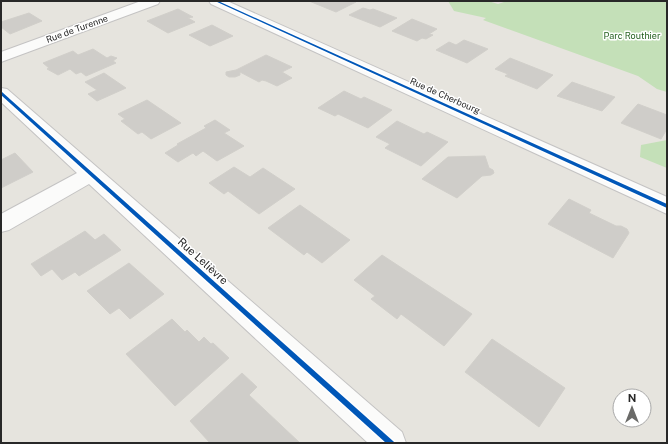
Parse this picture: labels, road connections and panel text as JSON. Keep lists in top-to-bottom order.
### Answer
{
  "streets": {
    "street": ["Rue de Turenne", "Rue de Cherbourg", "Rue Lelièvre"]
  },
  "parks": ["Parc Routhier"],
  "north": "top"
}
